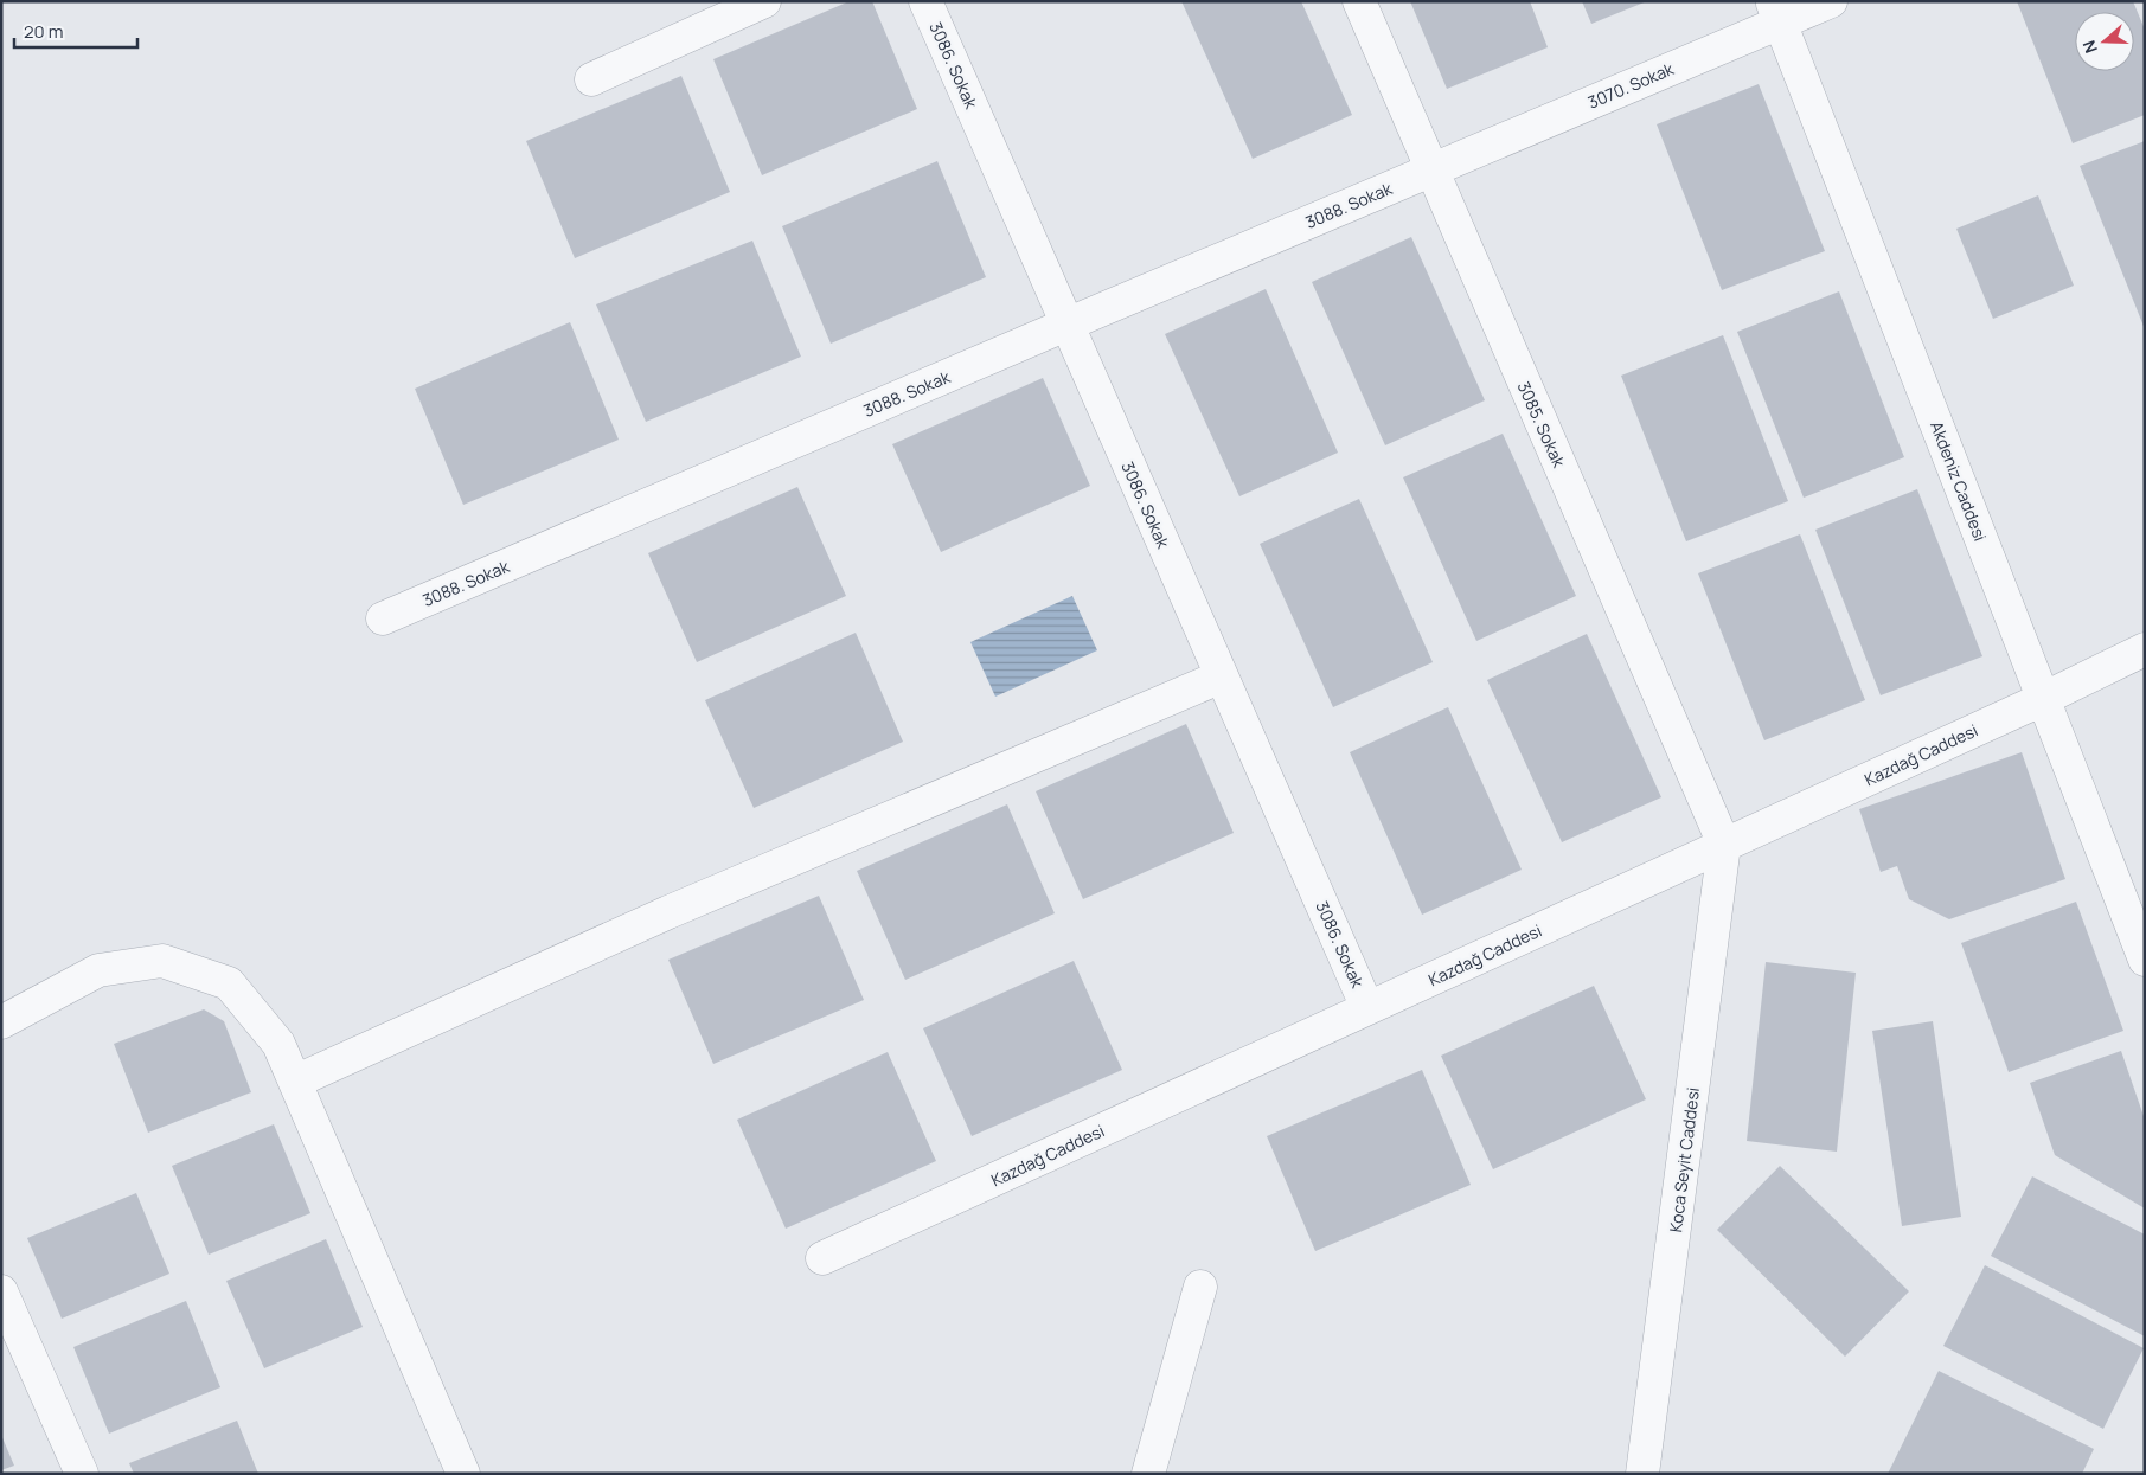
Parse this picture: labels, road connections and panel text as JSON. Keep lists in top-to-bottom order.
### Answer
{
  "streets": {
    "street": [
      "3086. Sokak",
      "3070. Sokak",
      "3088. Sokak",
      "3085. Sokak",
      "Akdeniz Caddesi",
      "Kazdağ Caddesi",
      "Koca Seyit Caddesi"
    ]
  },
  "crossings": [
    ["3086. Sokak", "3088. Sokak"],
    ["3086. Sokak", "Kazdağ Caddesi"],
    ["3070. Sokak", "3088. Sokak"],
    ["3070. Sokak", "3085. Sokak"],
    ["3070. Sokak", "Akdeniz Caddesi"],
    ["3088. Sokak", "3085. Sokak"],
    ["3085. Sokak", "Kazdağ Caddesi"],
    ["3085. Sokak", "Koca Seyit Caddesi"],
    ["Akdeniz Caddesi", "Kazdağ Caddesi"],
    ["Kazdağ Caddesi", "Koca Seyit Caddesi"]
  ],
  "scale_bar": "20 m",
  "north": "left"
}
